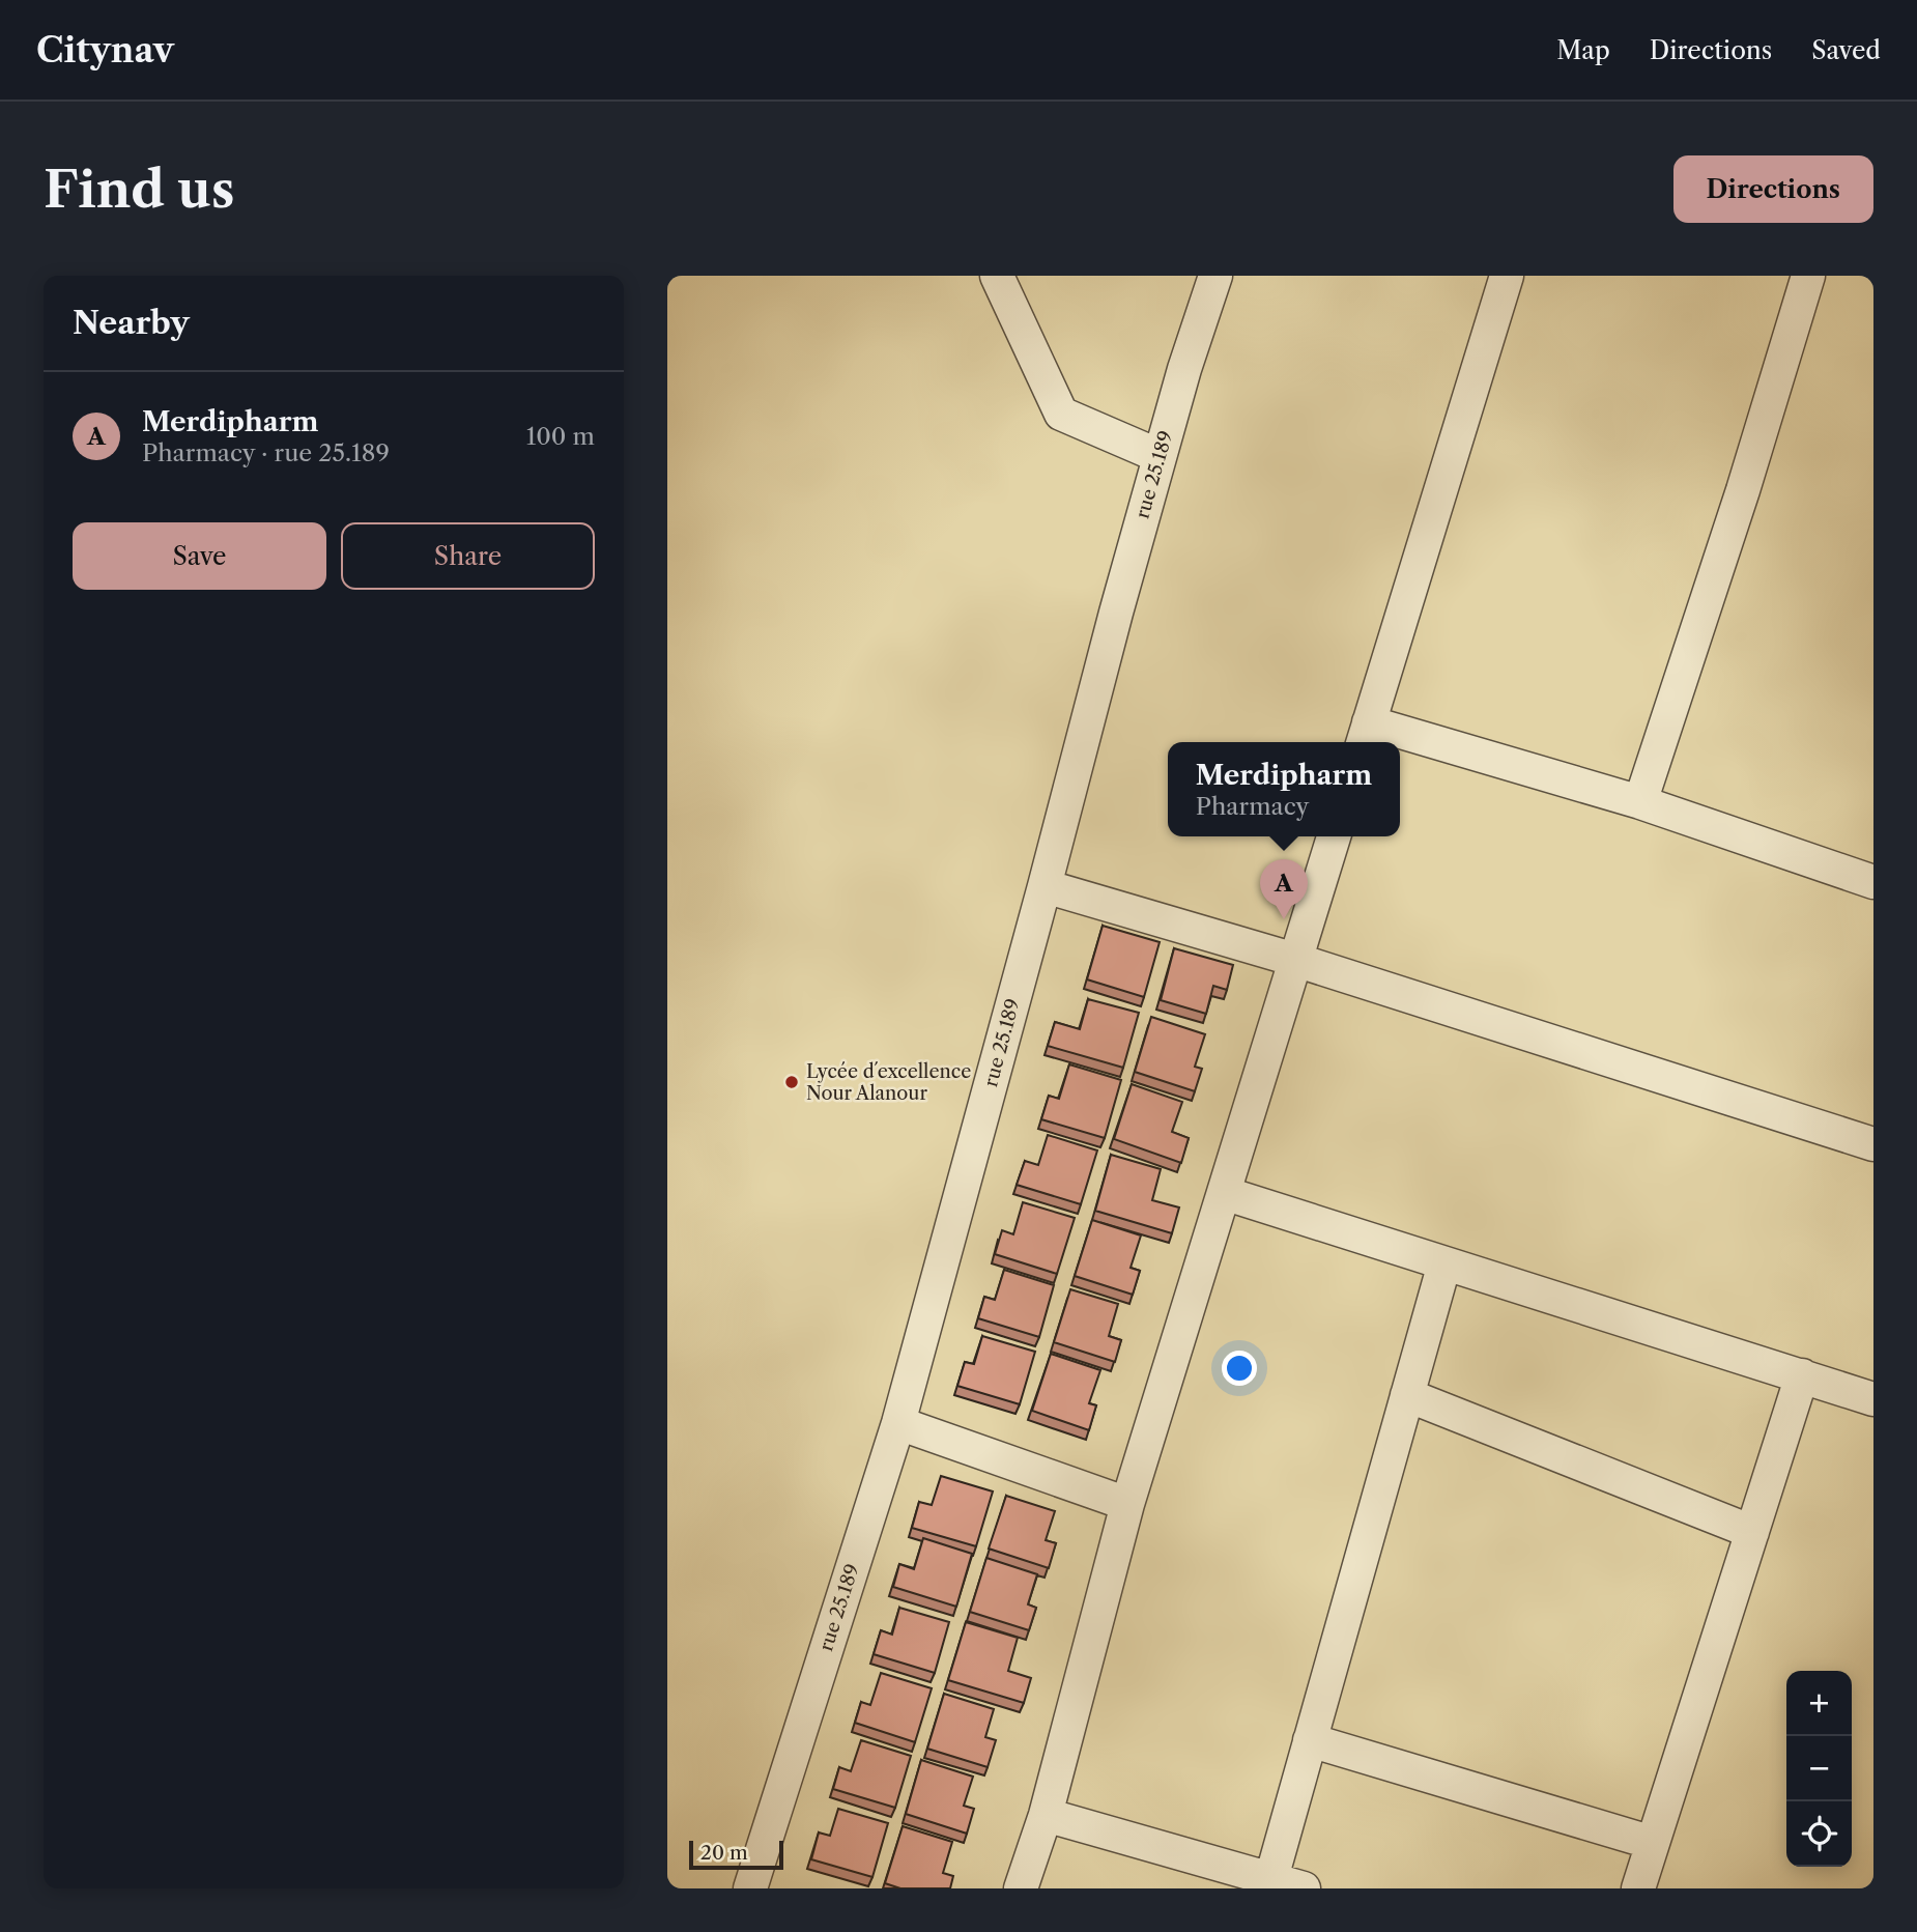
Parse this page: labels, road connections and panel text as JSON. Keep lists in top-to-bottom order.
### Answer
{
  "streets": {
    "street": ["rue 25.189"]
  },
  "places": ["Lycée d´excellence Nour Alanour"],
  "scale_bar": "20 m",
  "page": {
    "header": "Citynav",
    "nav": ["Map", "Directions", "Saved"],
    "buttons": [
      "Directions",
      ["Save", "Share"]
    ],
    "title": "Find us",
    "heading": "Nearby",
    "list": [
      {
        "mark": "A",
        "name": "Merdipharm",
        "note": "Pharmacy · rue 25.189",
        "value": "100 m"
      }
    ],
    "popup": ["Merdipharm", "Pharmacy"],
    "pins": "A",
    "map_buttons": ["+", "−"],
    "scale": "20 m"
  }
}
